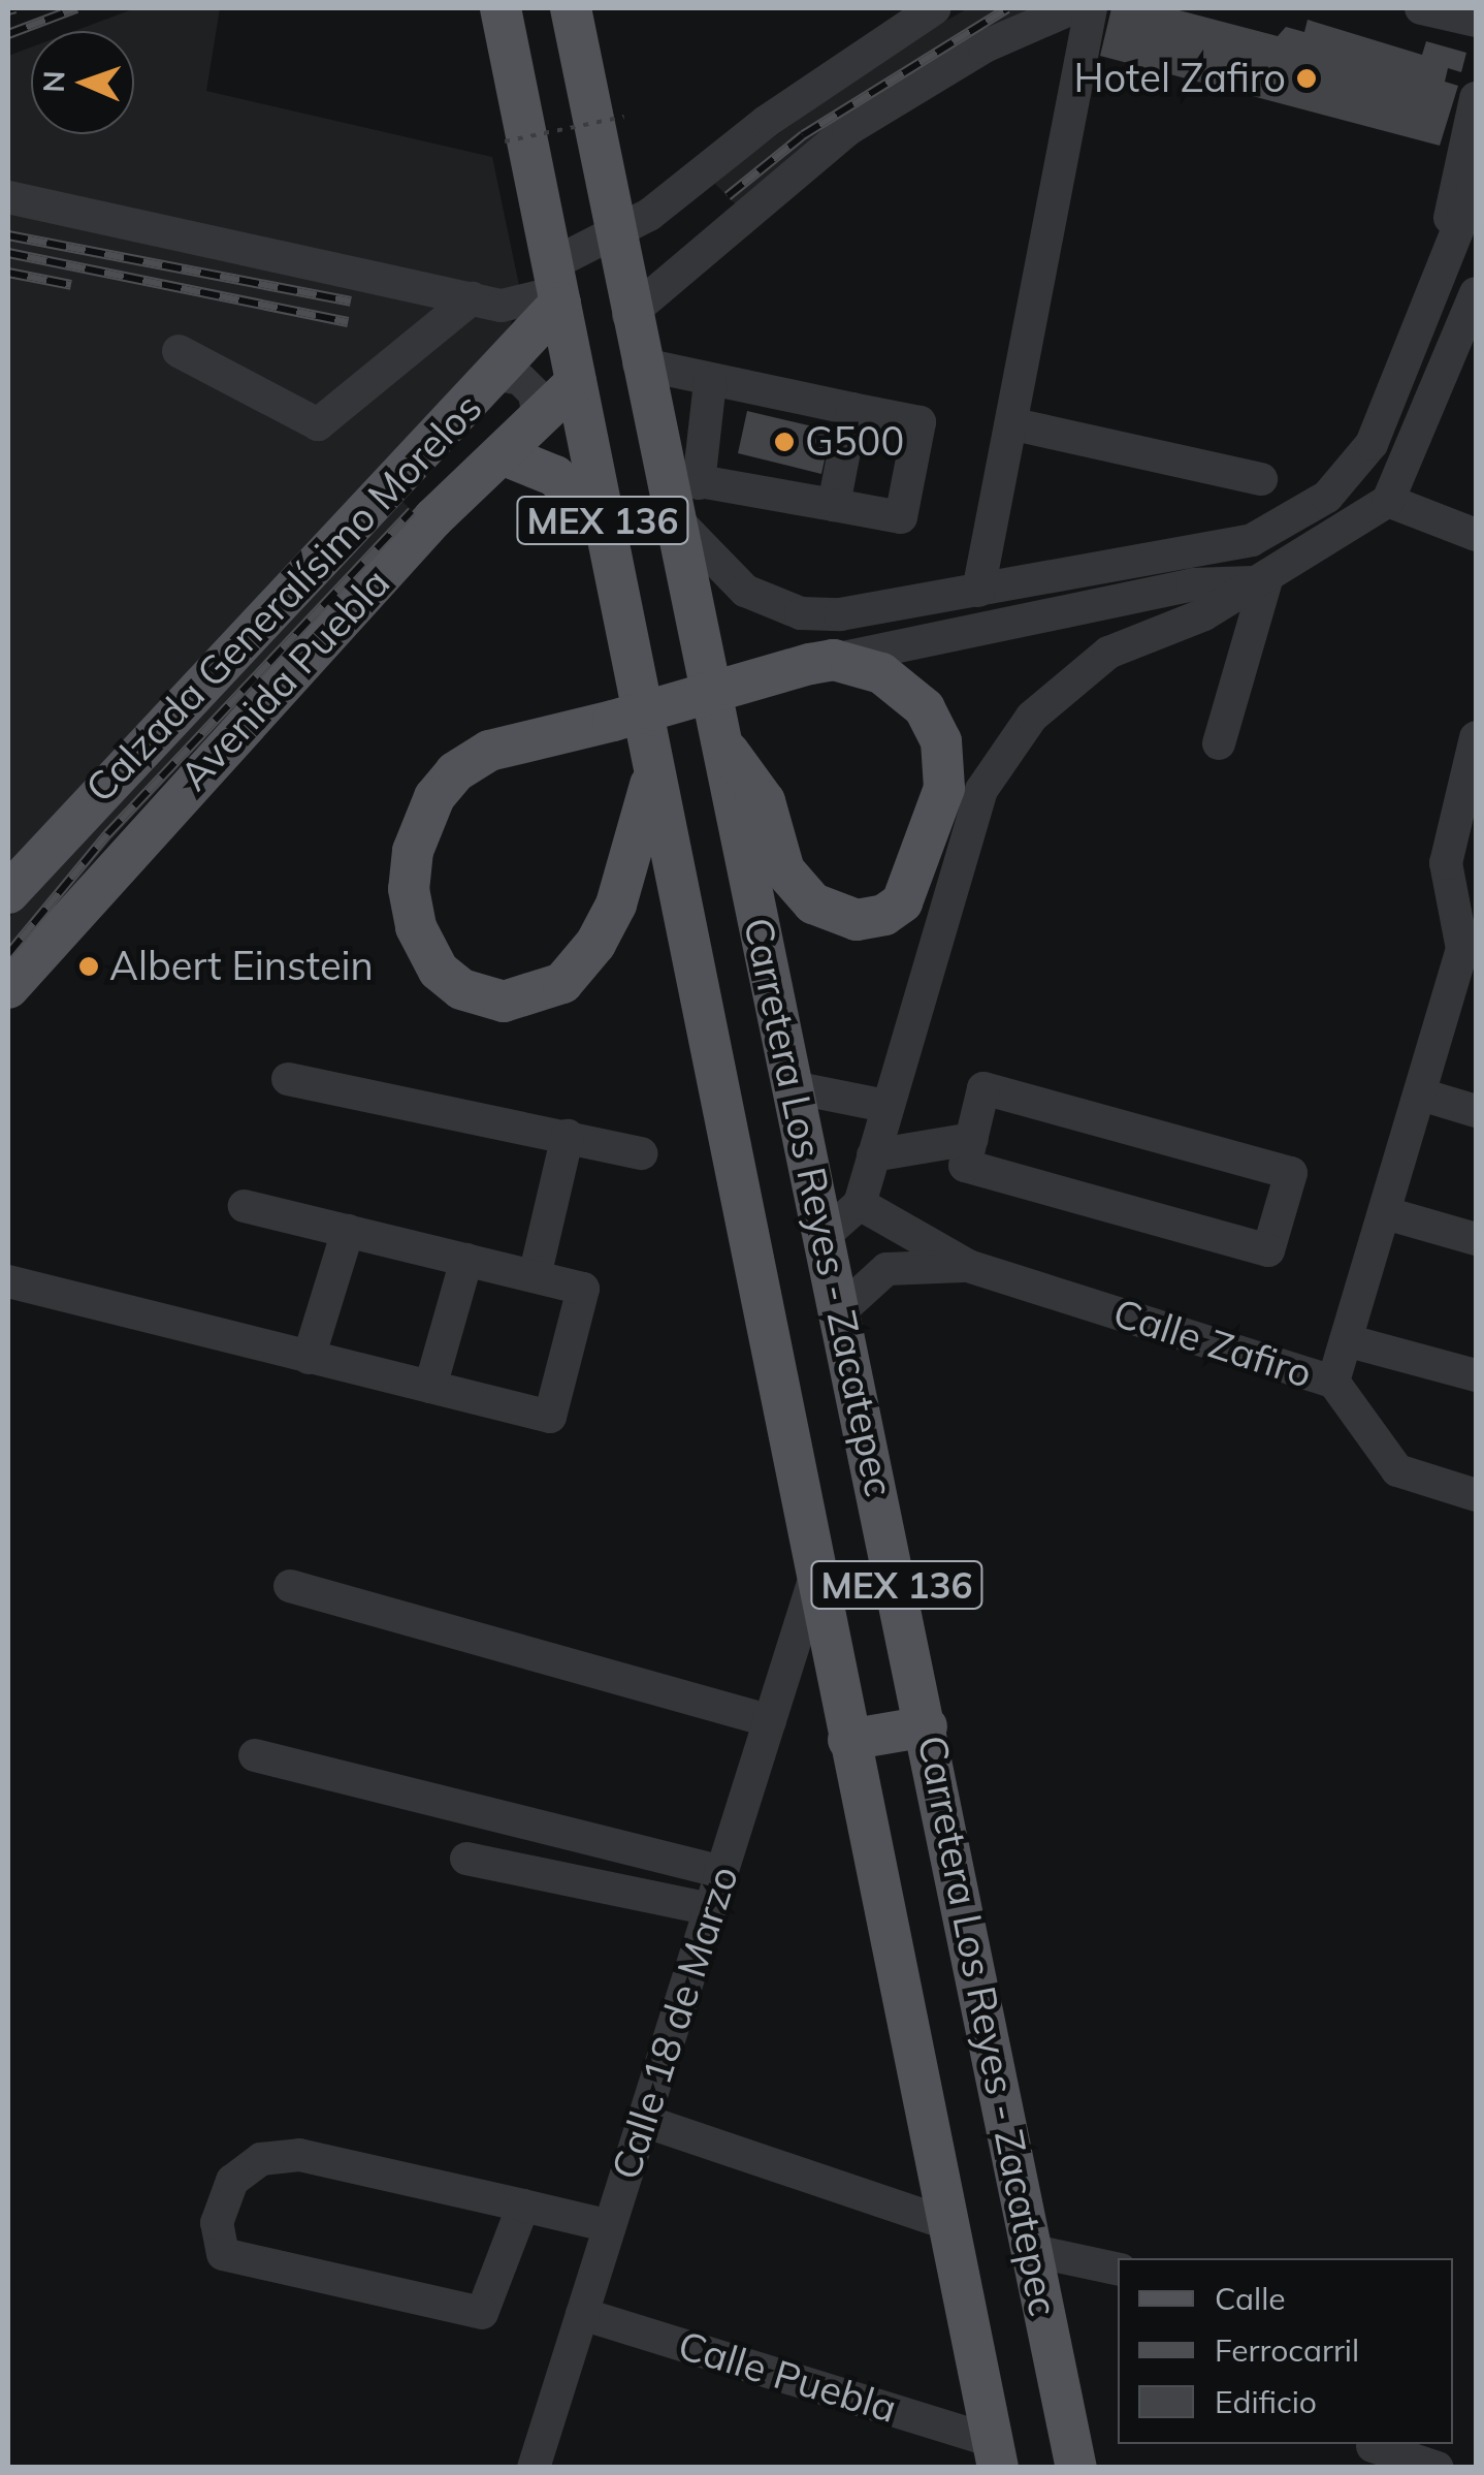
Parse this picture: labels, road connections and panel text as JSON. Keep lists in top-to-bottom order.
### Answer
{
  "streets": {
    "main road": [
      "MEX 136",
      "Calzada Generalísimo Morelos",
      "Avenida Puebla",
      "Carretera Los Reyes - Zacatepec"
    ],
    "street": ["Calle Zafiro", "Calle 18 de Marzo", "Calle Puebla"]
  },
  "crossings": [
    ["Calzada Generalísimo Morelos", "Carretera Los Reyes - Zacatepec"],
    ["Avenida Puebla", "Carretera Los Reyes - Zacatepec"],
    ["Carretera Los Reyes - Zacatepec", "Calle Zafiro"],
    ["Carretera Los Reyes - Zacatepec", "Calle 18 de Marzo"],
    ["Carretera Los Reyes - Zacatepec", "Calle Puebla"],
    ["Calle 18 de Marzo", "Calle Puebla"]
  ],
  "places": ["Hotel Zafiro", "G500", "Albert Einstein"],
  "legend": ["Calle", "Ferrocarril", "Edificio"],
  "north": "left"
}
